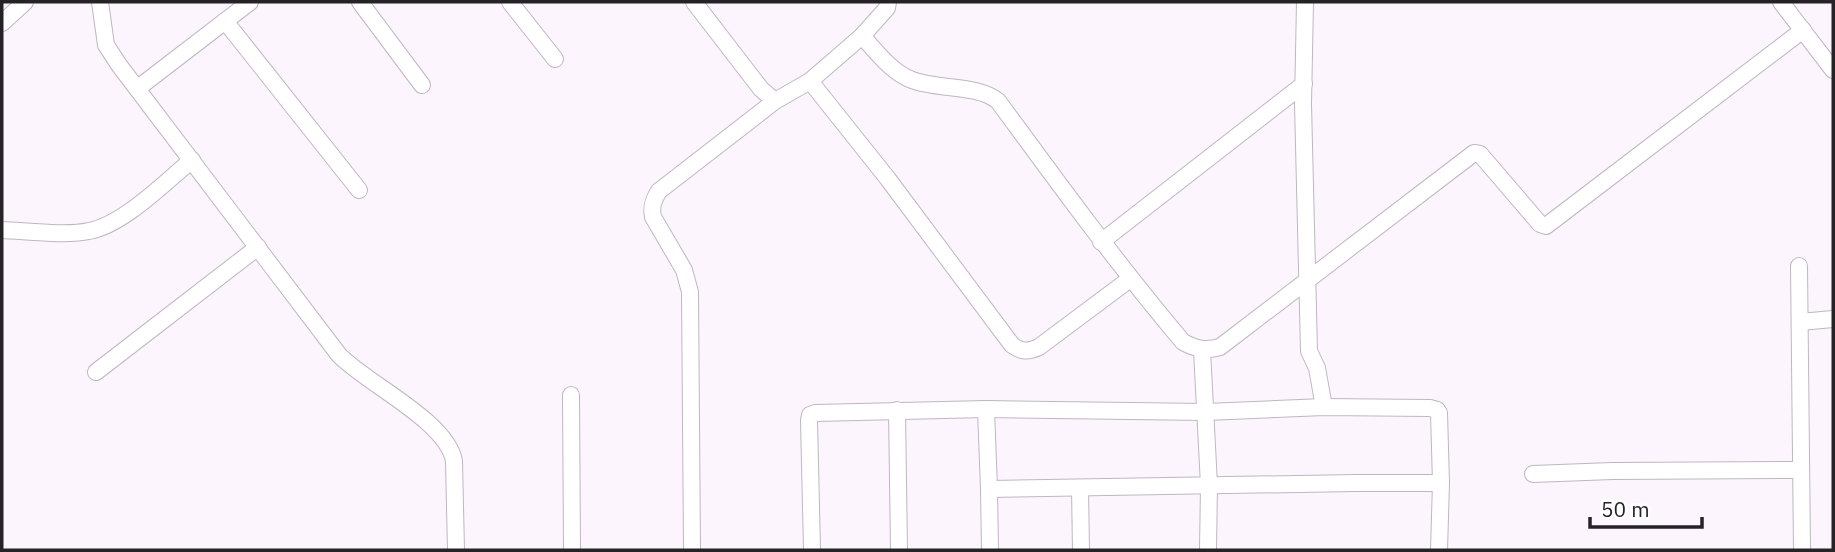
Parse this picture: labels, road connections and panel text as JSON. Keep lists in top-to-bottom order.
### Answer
{
  "scale_bar": "50 m"
}
